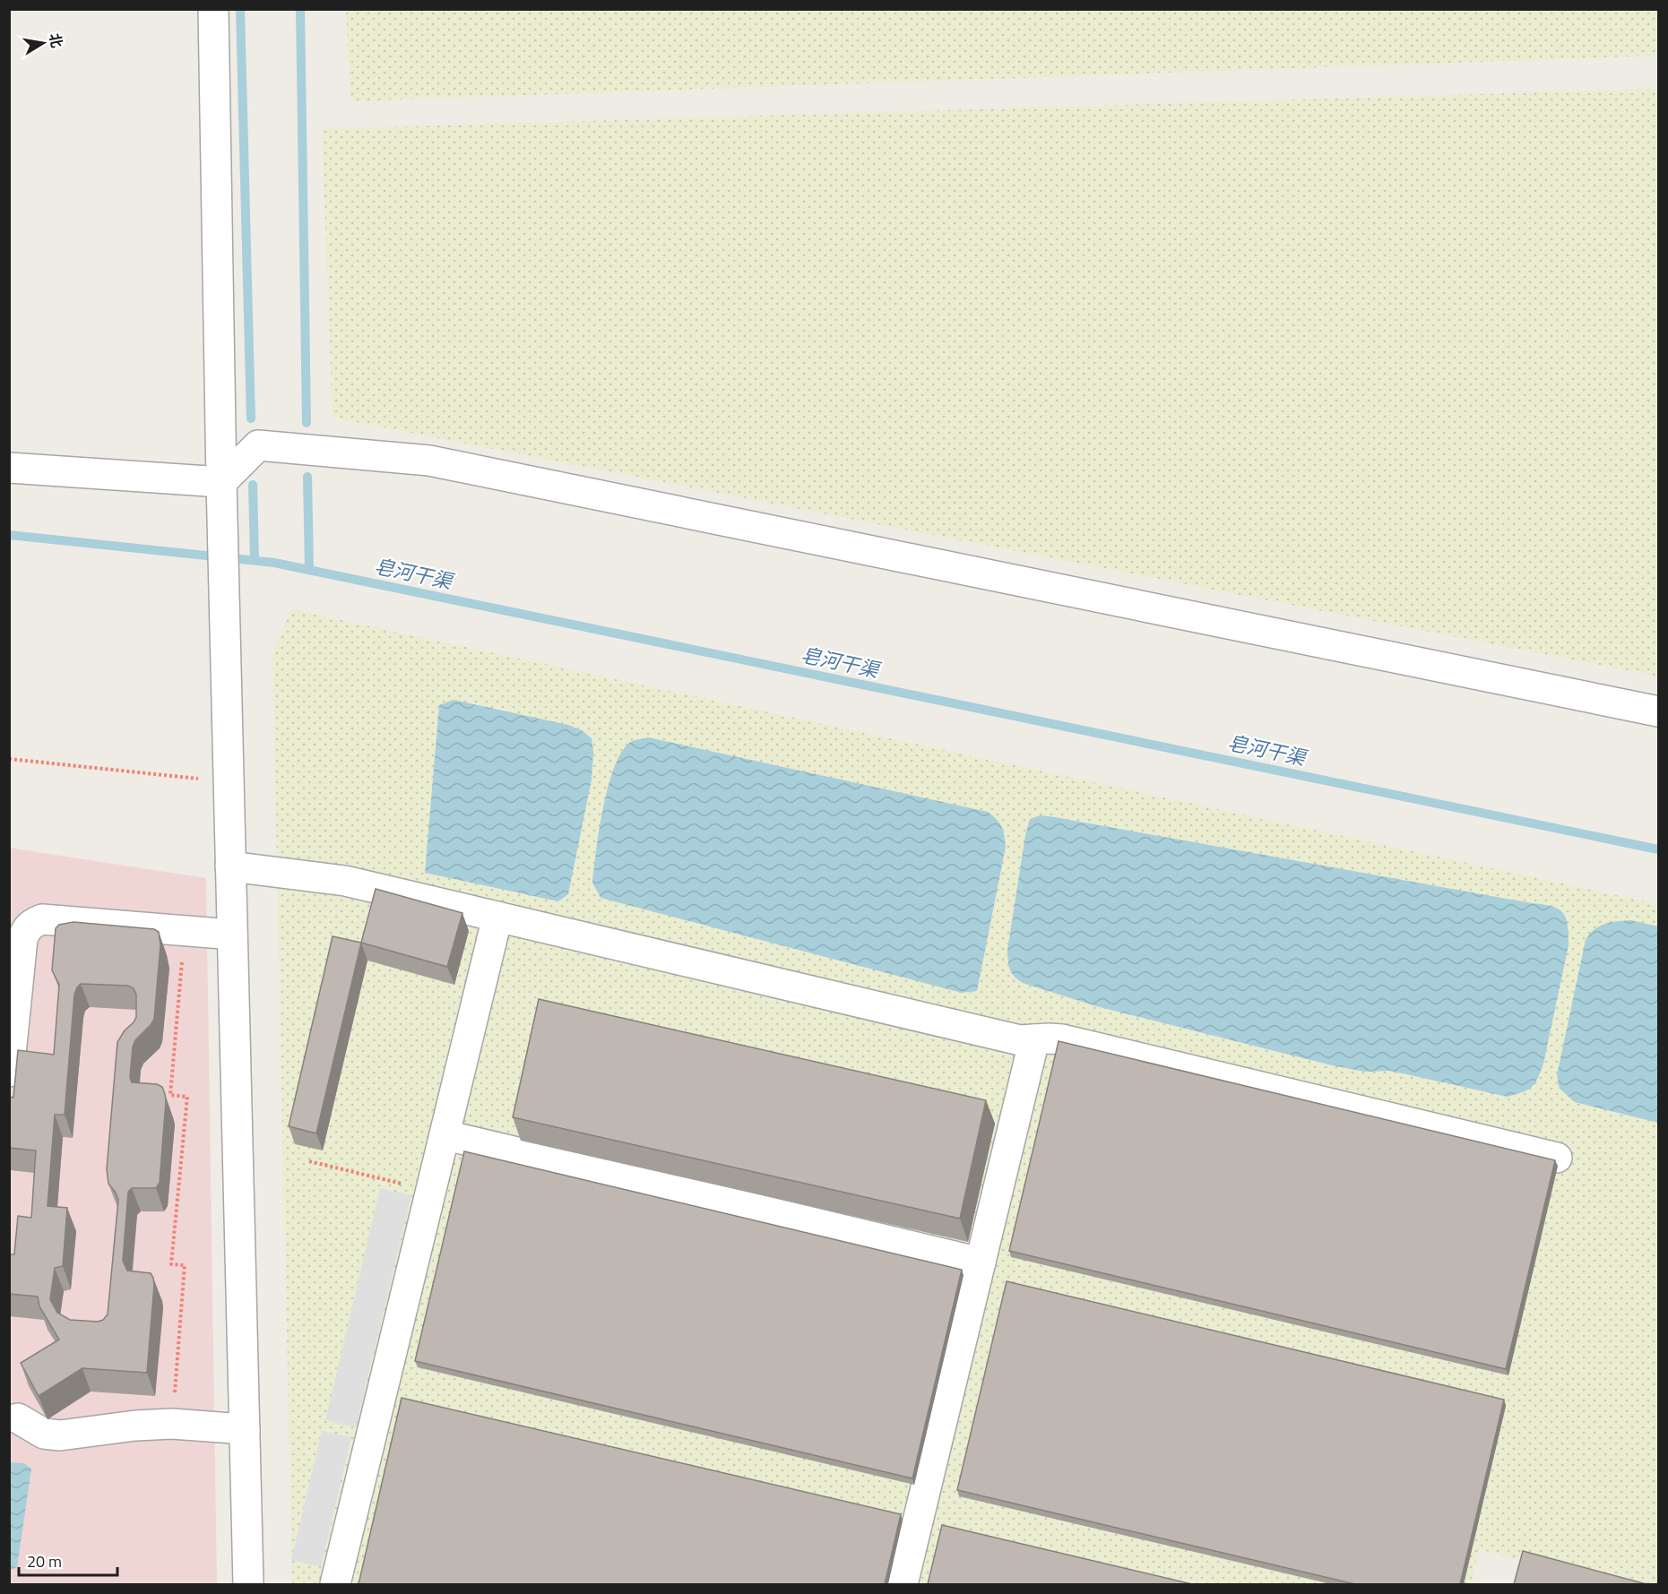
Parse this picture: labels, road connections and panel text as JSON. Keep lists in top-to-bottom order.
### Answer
{
  "water": ["皂河干渠"],
  "scale_bar": "20 m",
  "north": "right"
}
